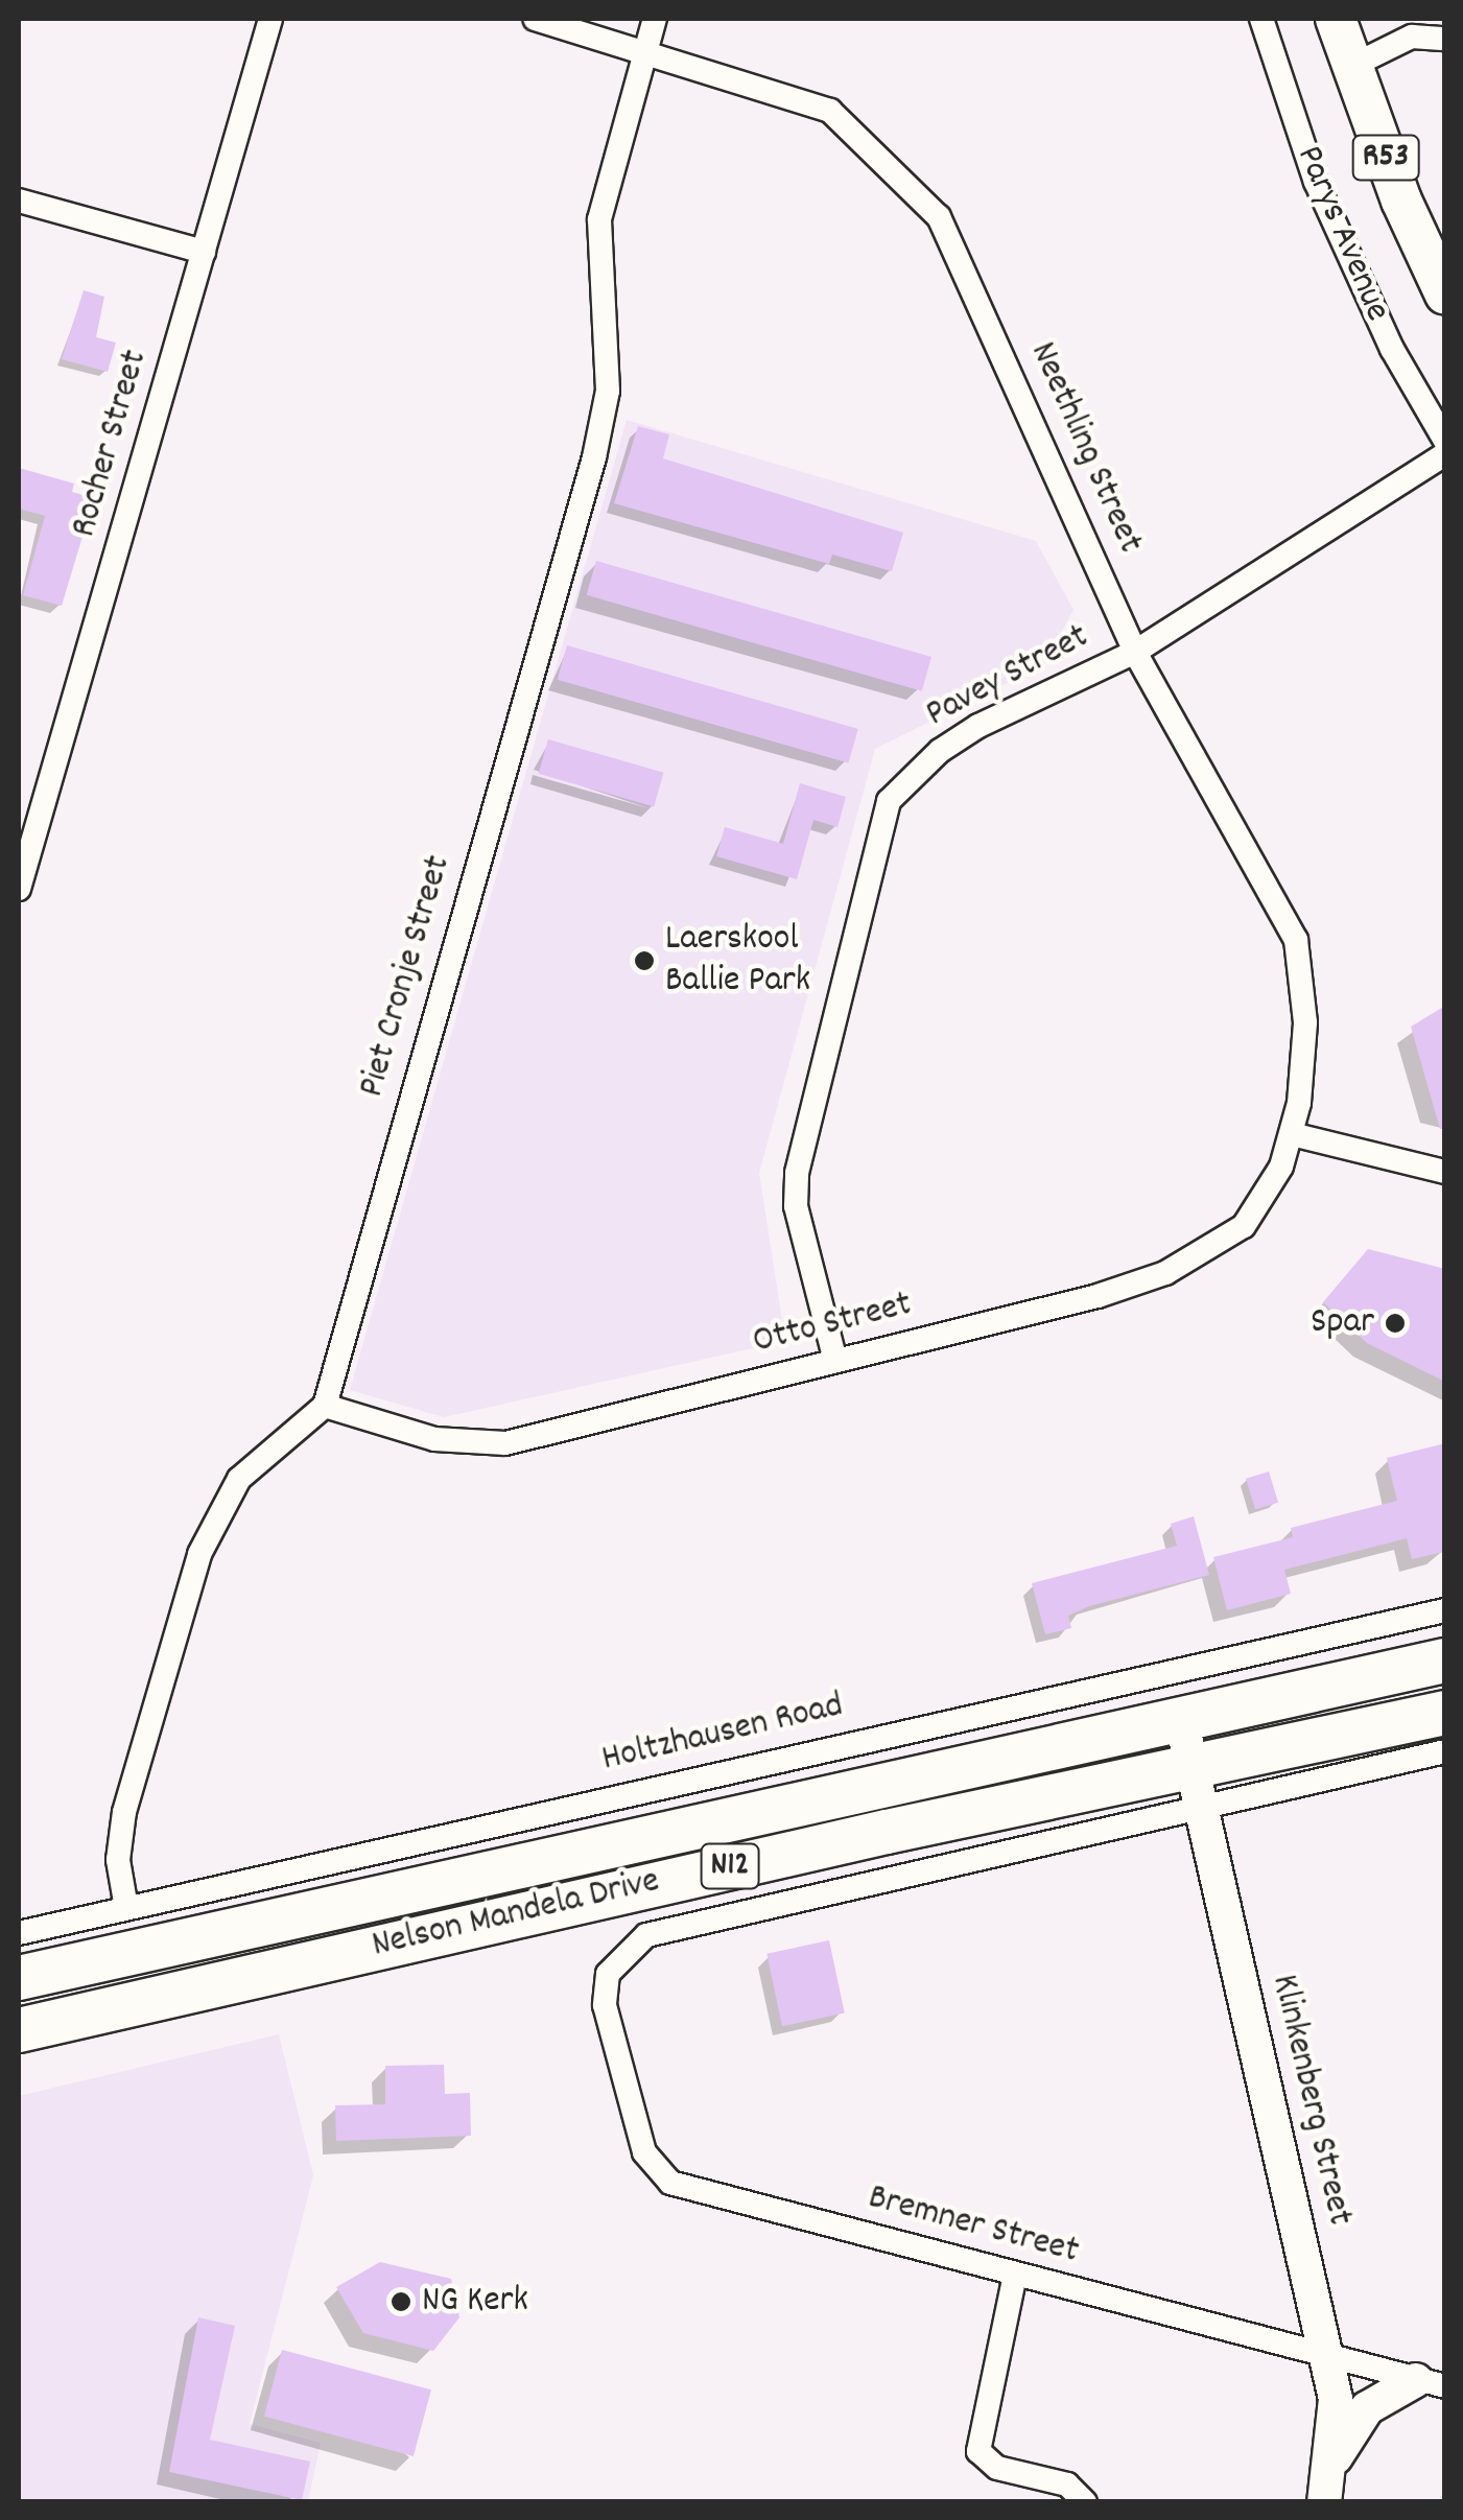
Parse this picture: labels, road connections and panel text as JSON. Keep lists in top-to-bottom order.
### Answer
{
  "streets": {
    "highway": ["N12", "Nelson Mandela Drive"],
    "main road": ["R53", "Parys Avenue"],
    "street": [
      "Rocher Street",
      "Neethling Street",
      "Pavey Street",
      "Piet Cronje Street",
      "Otto Street",
      "Holtzhausen Road",
      "Klinkenberg Street",
      "Bremner Street"
    ]
  },
  "crossings": [
    ["Neethling Street", "Pavey Street"],
    ["Neethling Street", "Piet Cronje Street"],
    ["Neethling Street", "Otto Street"],
    ["Pavey Street", "Otto Street"],
    ["Piet Cronje Street", "Otto Street"],
    ["Nelson Mandela Drive", "Klinkenberg Street"],
    ["Klinkenberg Street", "Bremner Street"]
  ],
  "places": ["Laerskool Ballie Park", "Spar", "NG Kerk"]
}
